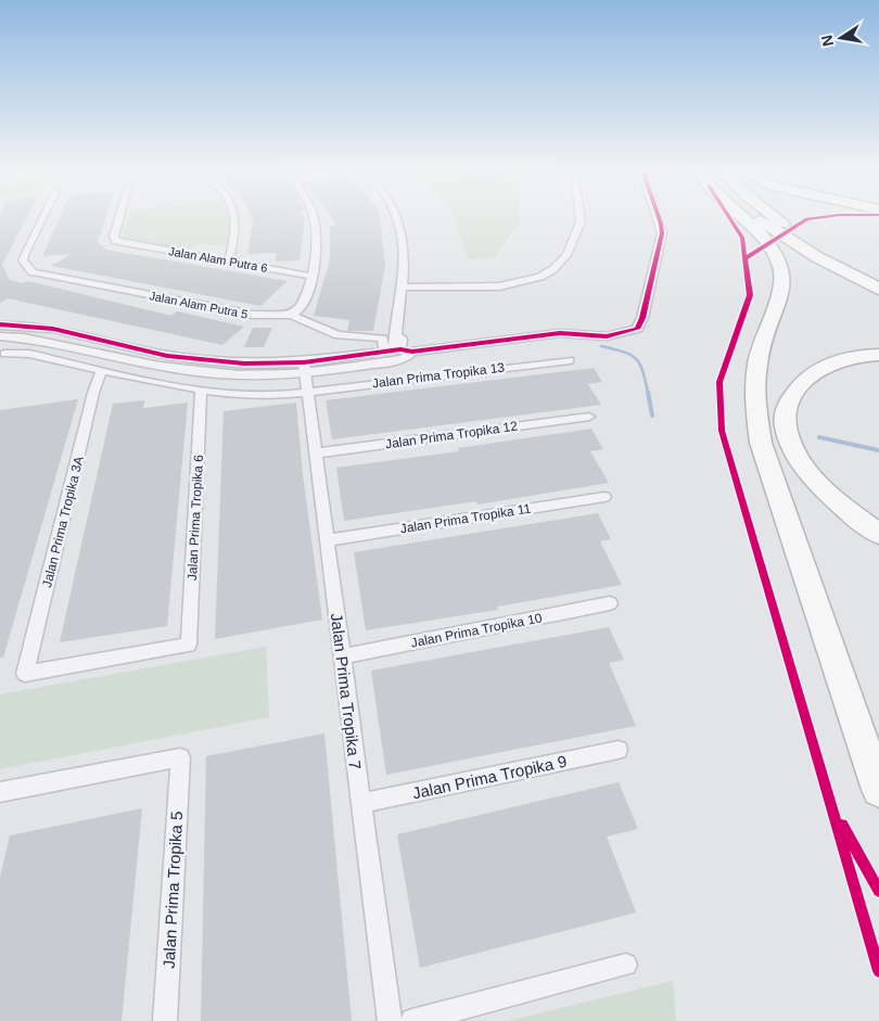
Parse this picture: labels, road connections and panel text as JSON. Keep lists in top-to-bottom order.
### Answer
{
  "streets": {
    "street": [
      "Jalan Alam Putra 6",
      "Jalan Alam Putra 5",
      "Jalan Prima Tropika 13",
      "Jalan Prima Tropika 12",
      "Jalan Prima Tropika 6",
      "Jalan Prima Tropika 11",
      "Jalan Prima Tropika 3A",
      "Jalan Prima Tropika 10",
      "Jalan Prima Tropika 7",
      "Jalan Prima Tropika 9",
      "Jalan Prima Tropika 5"
    ]
  },
  "crossings": [
    ["Jalan Prima Tropika 13", "Jalan Prima Tropika 6"],
    ["Jalan Prima Tropika 13", "Jalan Prima Tropika 3A"],
    ["Jalan Prima Tropika 13", "Jalan Prima Tropika 7"],
    ["Jalan Prima Tropika 12", "Jalan Prima Tropika 7"],
    ["Jalan Prima Tropika 6", "Jalan Prima Tropika 3A"],
    ["Jalan Prima Tropika 11", "Jalan Prima Tropika 7"],
    ["Jalan Prima Tropika 10", "Jalan Prima Tropika 7"],
    ["Jalan Prima Tropika 7", "Jalan Prima Tropika 9"]
  ],
  "north": "left"
}
